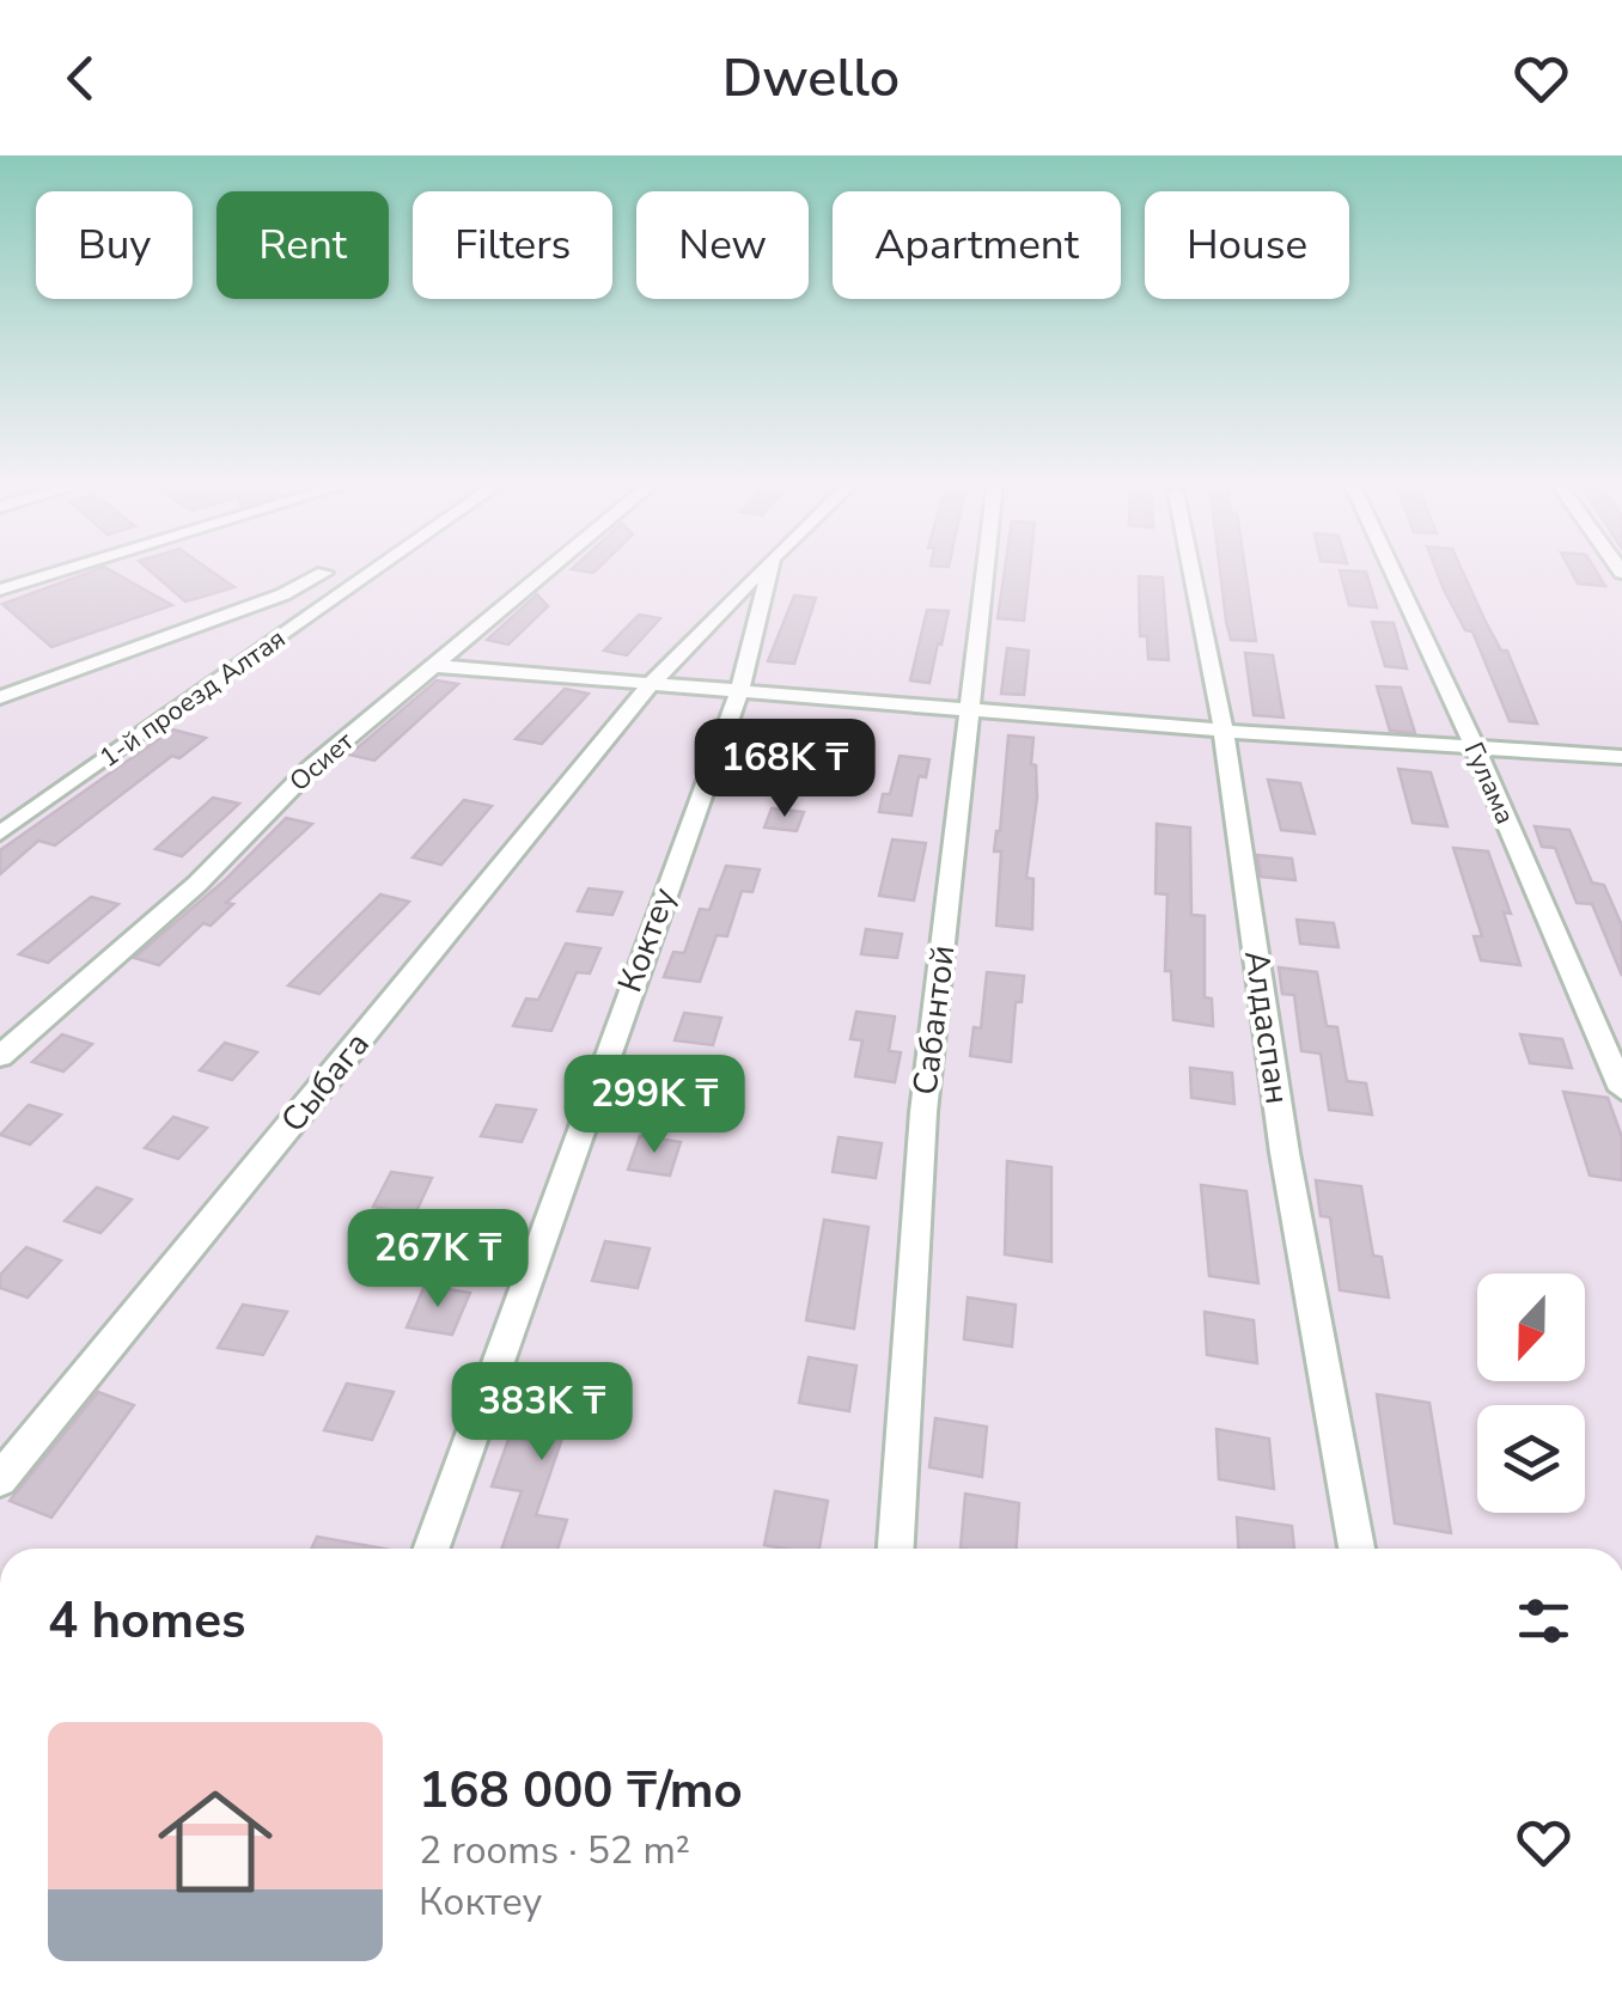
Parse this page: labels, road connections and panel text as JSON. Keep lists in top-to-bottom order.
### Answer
{
  "streets": {
    "street": [
      "1-й проезд Алтая",
      "Осиет",
      "Гулама",
      "Коктеу",
      "Сабантой",
      "Алдаспан",
      "Сыбага"
    ]
  },
  "north": "bottom",
  "page": {
    "header": "Dwello",
    "chip": [
      "Buy",
      "Rent",
      "Filters",
      "New",
      "Apartment",
      "House"
    ],
    "price": [
      "168K ₸",
      "299K ₸",
      "267K ₸",
      "383K ₸"
    ],
    "heading": "4 homes",
    "list": [
      {
        "name": "168 000 ₸/mo",
        "note": "2 rooms · 52 m² · Коктеу"
      }
    ]
  }
}
